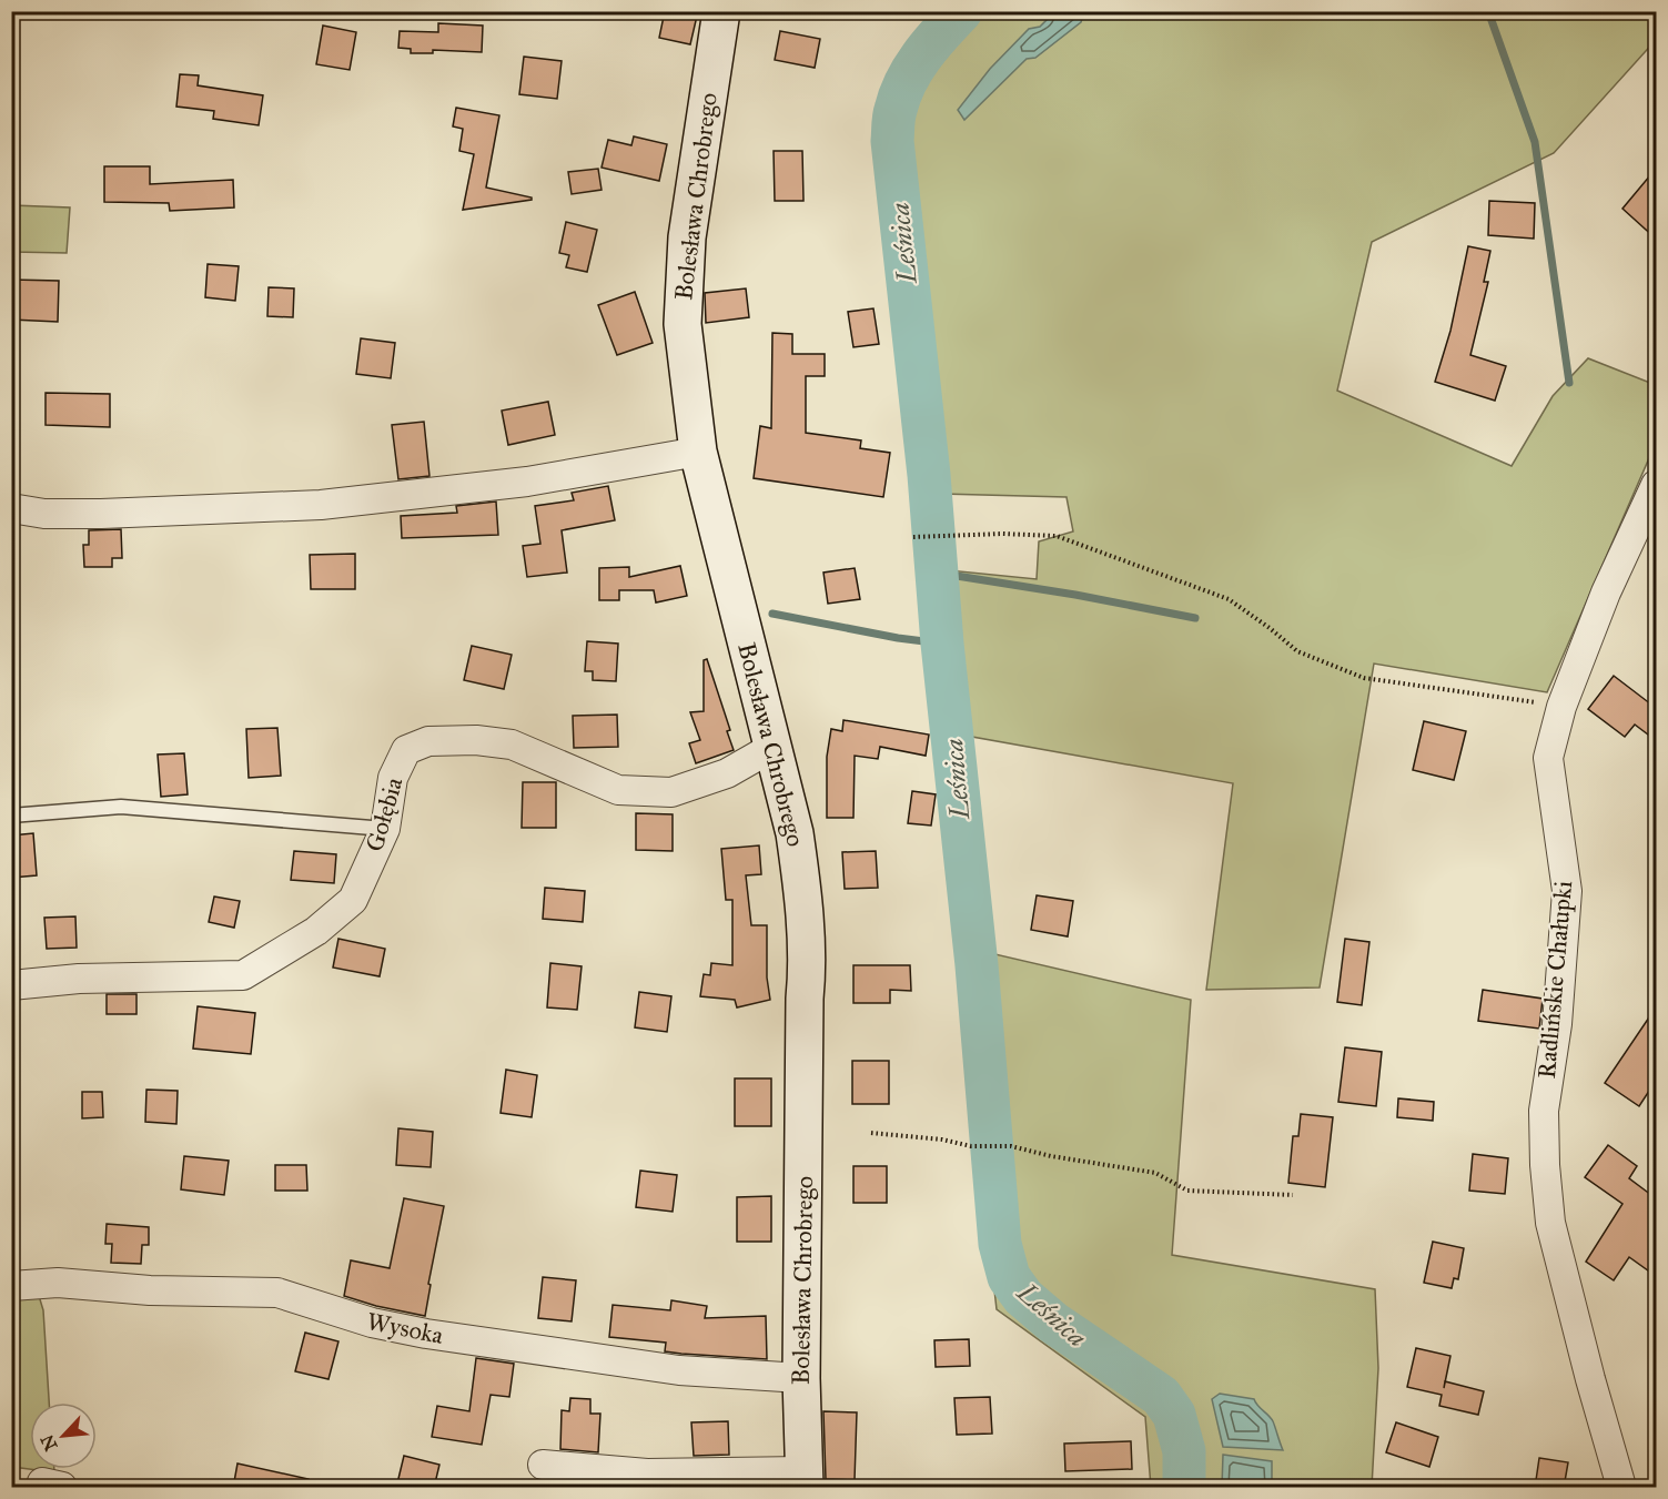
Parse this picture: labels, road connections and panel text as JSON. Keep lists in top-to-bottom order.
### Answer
{
  "streets": {
    "street": [
      "Bolesława Chrobrego",
      "Gołębia",
      "Radlińskie Chałupki",
      "Wysoka"
    ]
  },
  "crossings": [
    ["Bolesława Chrobrego", "Gołębia"],
    ["Bolesława Chrobrego", "Wysoka"]
  ],
  "water": ["Leśnica"],
  "north": "bottom left"
}
